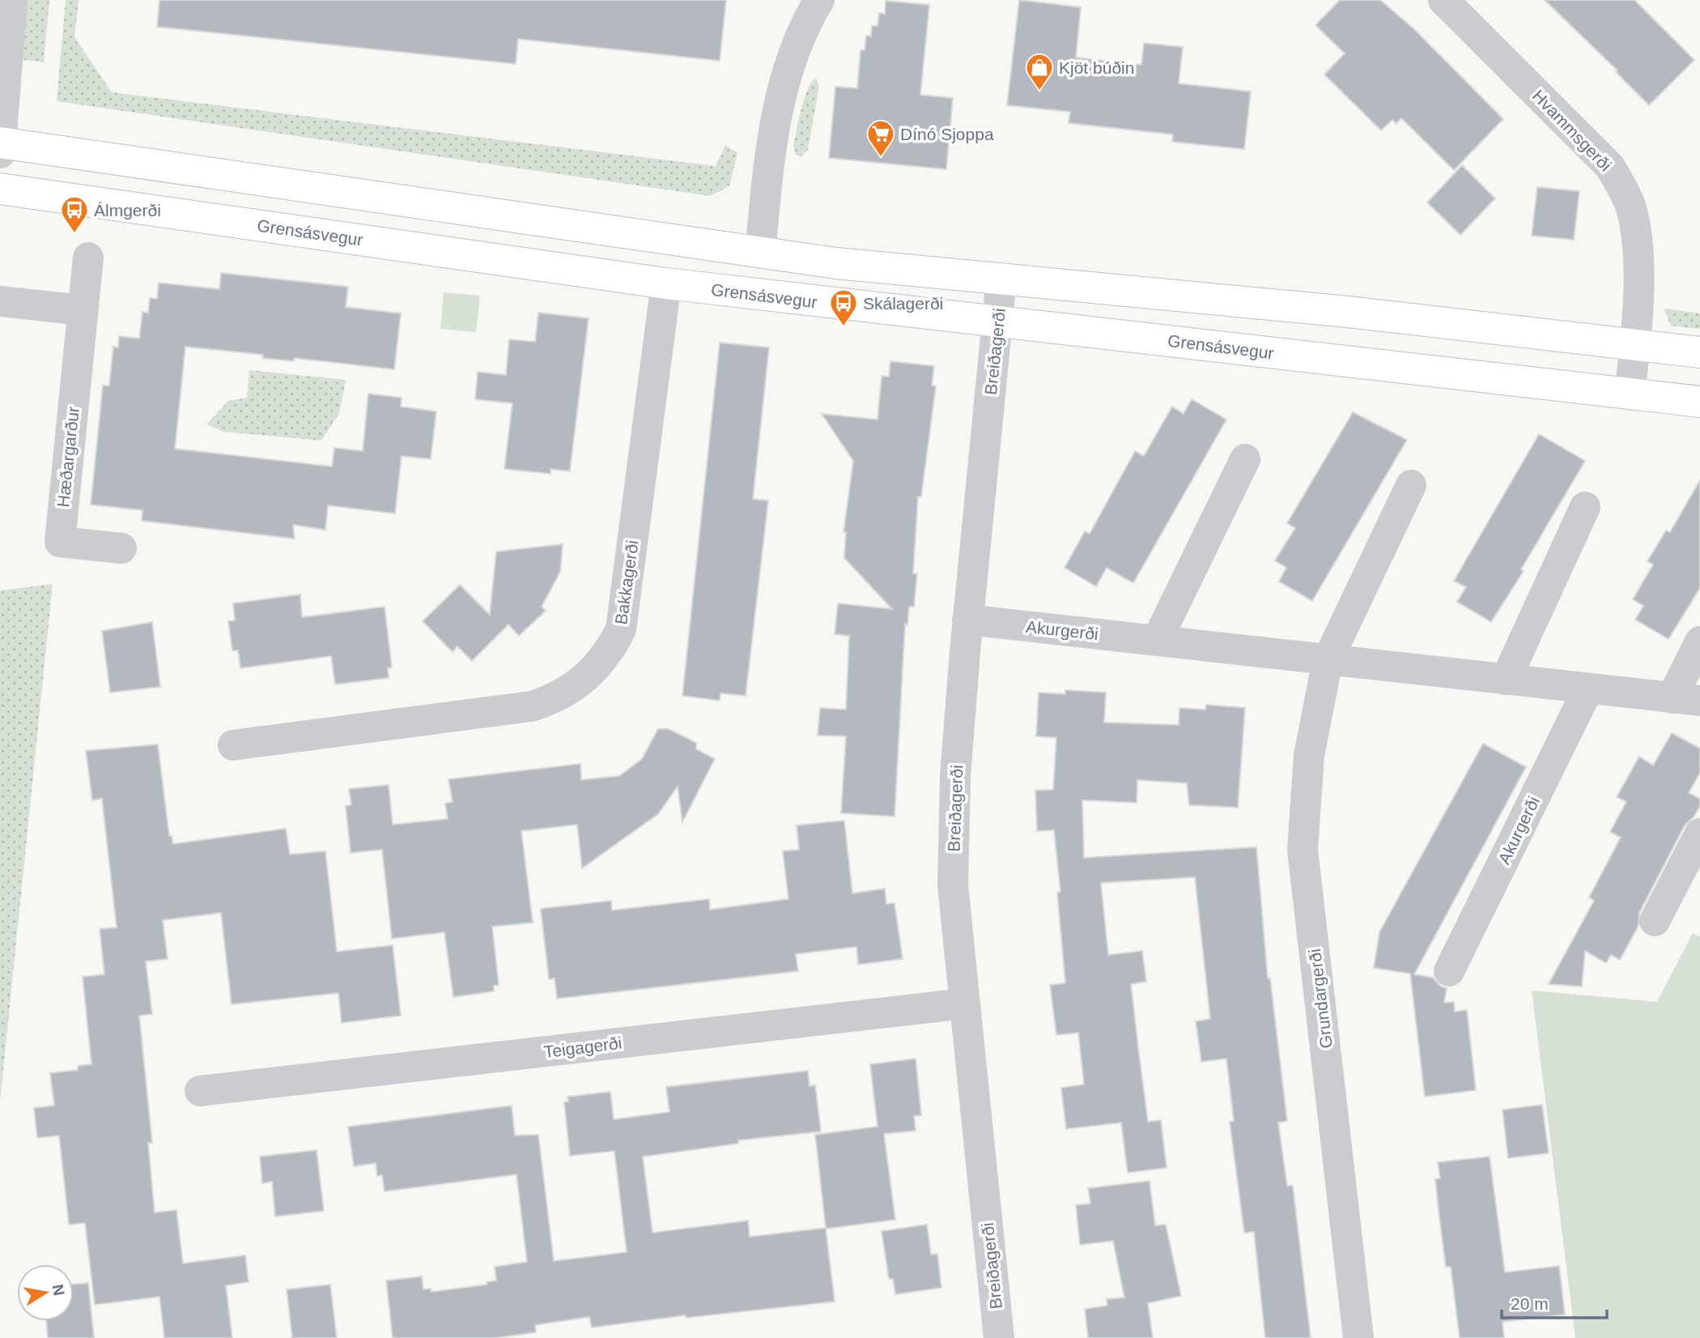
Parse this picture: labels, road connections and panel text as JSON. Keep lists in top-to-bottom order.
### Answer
{
  "streets": {
    "main road": ["Grensásvegur"],
    "street": [
      "Hvammsgerði",
      "Breiðagerði",
      "Hæðargarður",
      "Bakkagerði",
      "Akurgerði",
      "Grundargerði",
      "Teigagerði"
    ]
  },
  "crossings": [
    ["Hvammsgerði", "Grensásvegur"],
    ["Grensásvegur", "Breiðagerði"],
    ["Grensásvegur", "Bakkagerði"],
    ["Breiðagerði", "Akurgerði"],
    ["Breiðagerði", "Teigagerði"],
    ["Akurgerði", "Grundargerði"]
  ],
  "places": {
    "shop": ["Kjöt búðin"],
    "supermarket": ["Dínó Sjoppa"],
    "bus stop": ["Álmgerði", "Skálagerði"]
  },
  "scale_bar": "20 m",
  "north": "right"
}
